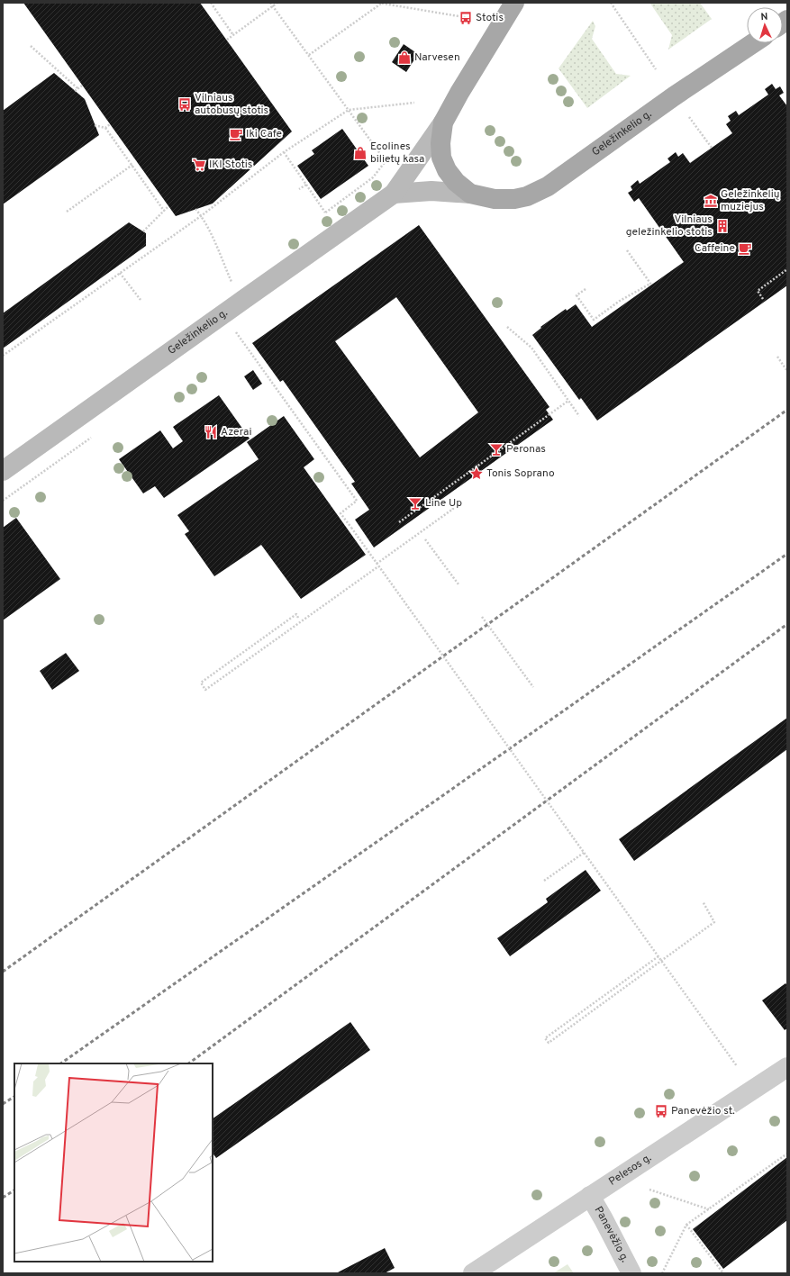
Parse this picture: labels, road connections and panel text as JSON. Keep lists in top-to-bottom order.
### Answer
{
  "streets": {
    "main road": ["Geležinkelio g."],
    "street": ["Pelesos g.", "Panevėžio g."]
  },
  "crossings": [
    ["Pelesos g.", "Panevėžio g."]
  ],
  "places": {
    "bus stop": ["Stotis", "Vilniaus autobusų stotis", "Panevėžio st."],
    "shop": ["Narvesen", "Ecolines bilietų kasa"],
    "cafe": ["Iki Cafe", "Caffeine"],
    "supermarket": ["IKI Stotis"],
    "museum": ["Geležinkelių muziejus"],
    "building": ["Vilniaus geležinkelio stotis"],
    "restaurant": ["Azerai"],
    "bar": ["Peronas", "Line Up"],
    "place": ["Tonis Soprano"]
  },
  "north": "top"
}
